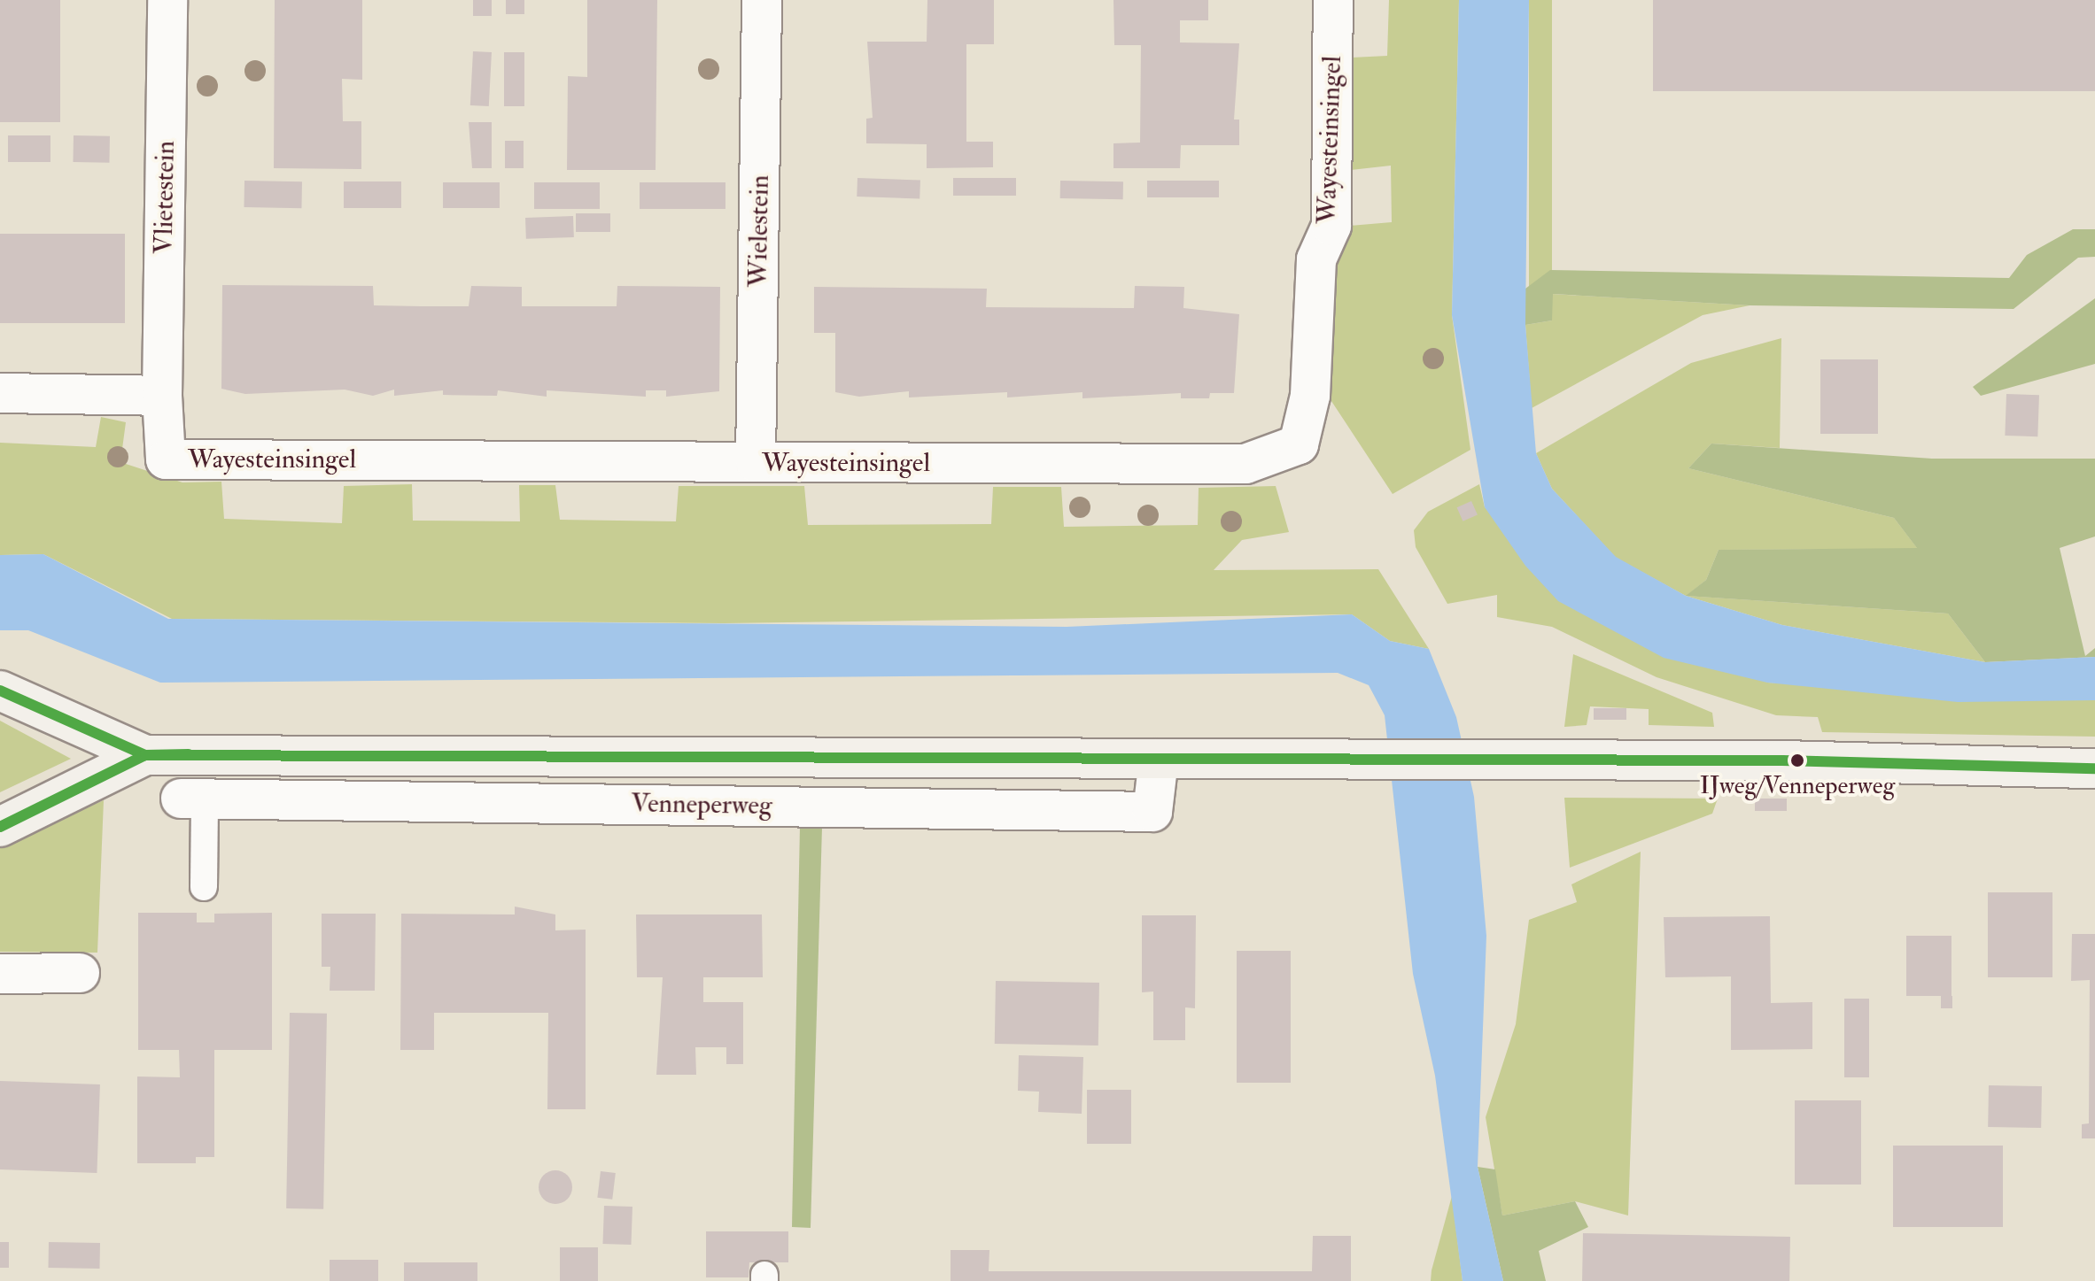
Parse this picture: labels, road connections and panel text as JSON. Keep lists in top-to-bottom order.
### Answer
{
  "streets": {
    "street": [
      "Wayesteinsingel",
      "Vlietestein",
      "Wielestein",
      "Venneperweg"
    ]
  },
  "crossings": [
    ["Wayesteinsingel", "Vlietestein"],
    ["Wayesteinsingel", "Wielestein"]
  ],
  "places": ["IJweg/Venneperweg"]
}
